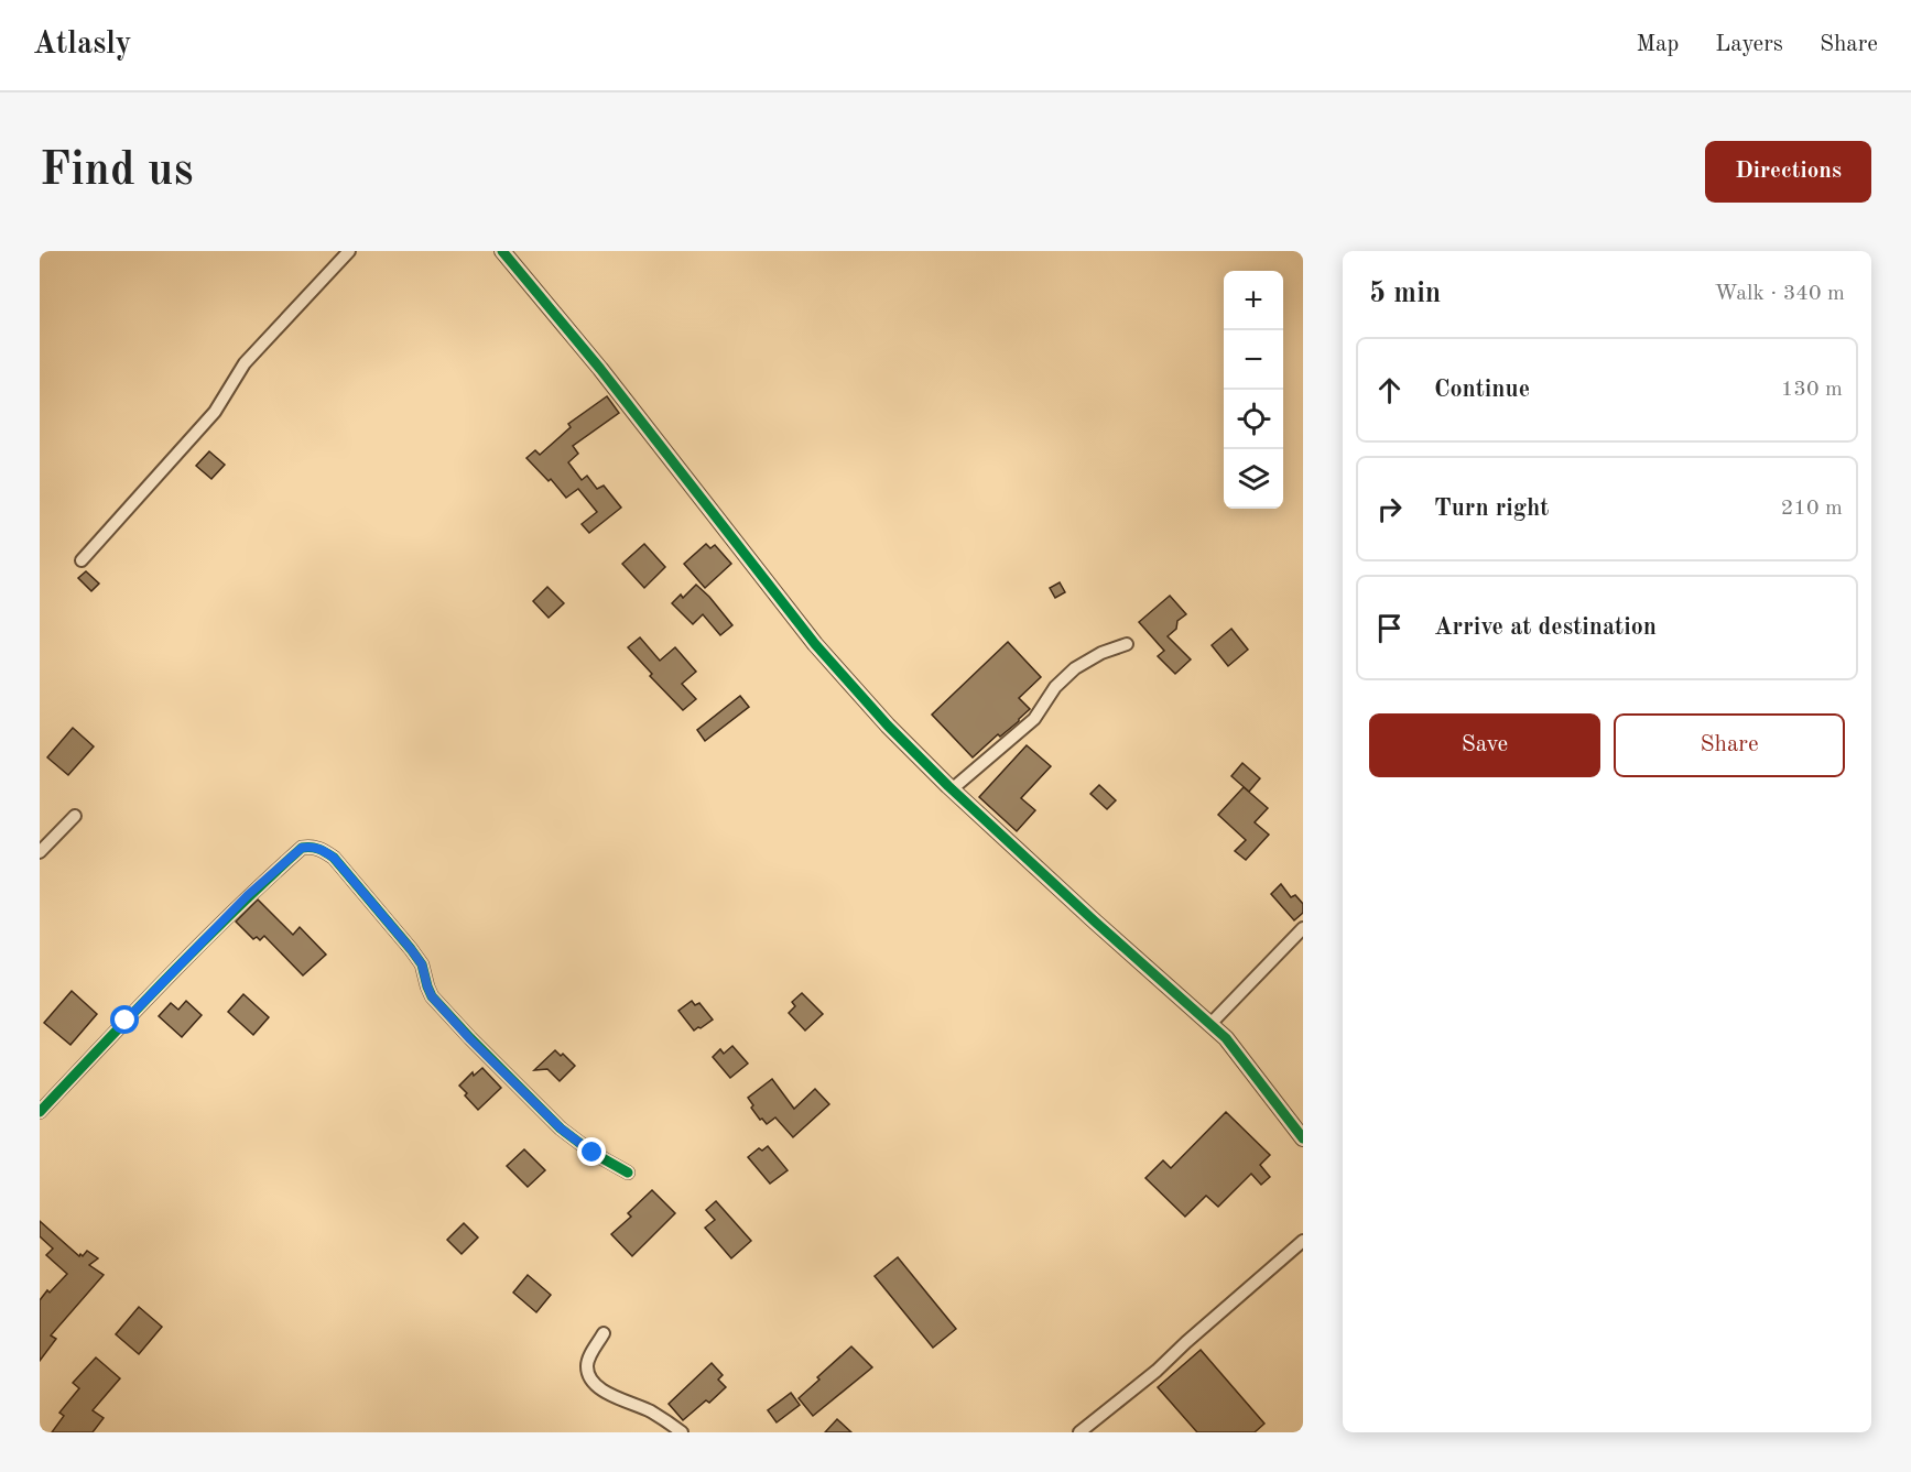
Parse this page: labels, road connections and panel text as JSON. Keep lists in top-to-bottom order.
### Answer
{
  "page": {
    "header": "Atlasly",
    "nav": ["Map", "Layers", "Share"],
    "buttons": [
      "Directions",
      ["Save", "Share"]
    ],
    "title": "Find us",
    "heading": ["5 min", "Walk · 340 m"],
    "map_buttons": ["+", "−"],
    "list": [
      ["Continue", "130 m"],
      ["Turn right", "210 m"],
      "Arrive at destination"
    ]
  }
}
